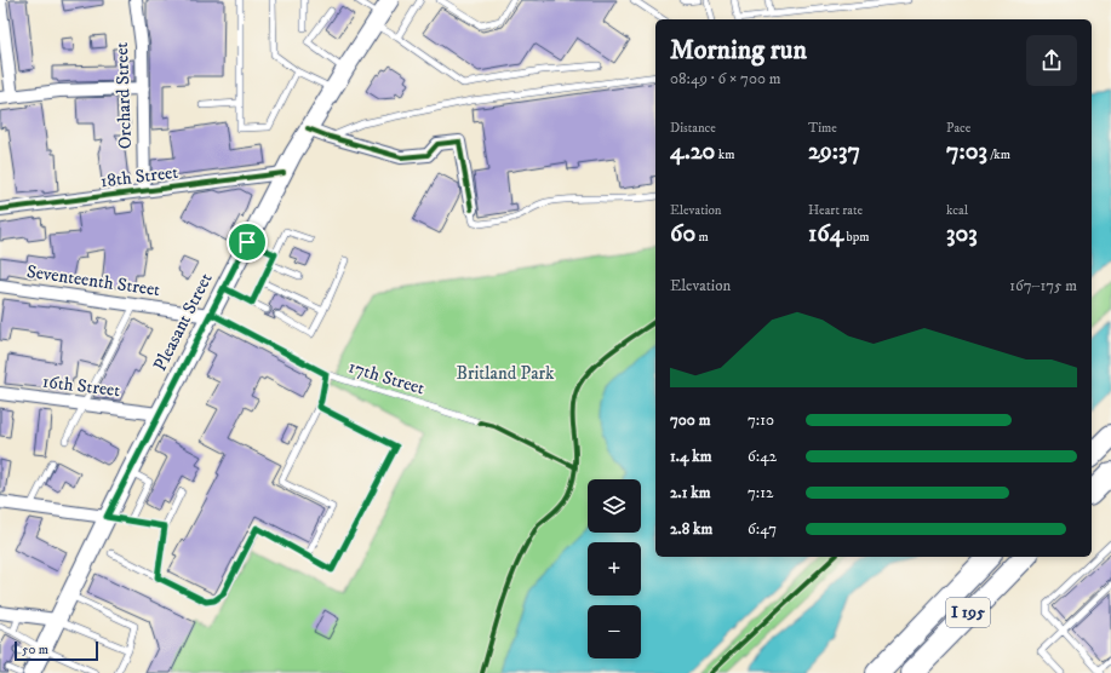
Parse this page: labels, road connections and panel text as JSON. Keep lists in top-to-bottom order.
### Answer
{
  "streets": {
    "highway": ["I 195"],
    "main road": ["Pleasant Street"],
    "street": [
      "Orchard Street",
      "18th Street",
      "Seventeenth Street",
      "16th Street"
    ],
    "lane": ["17th Street"]
  },
  "crossings": [
    ["Orchard Street", "18th Street"],
    ["18th Street", "Pleasant Street"],
    ["Seventeenth Street", "Pleasant Street"],
    ["Seventeenth Street", "17th Street"],
    ["Pleasant Street", "17th Street"],
    ["Pleasant Street", "16th Street"]
  ],
  "parks": ["Britland Park"],
  "scale_bar": "50 m",
  "page": {
    "heading": ["Morning run", "08:49 · 6 × 700 m"],
    "stats": [
      ["Distance", "4.20 km"],
      ["Time", "29:37"],
      ["Pace", "7:03 /km"],
      ["Elevation", "60 m"],
      ["Heart rate", "164 bpm"],
      ["kcal", "303"]
    ],
    "chart": ["Elevation", "167–175 m"],
    "list": [
      {
        "name": "700 m",
        "note": "7:10"
      },
      {
        "name": "1.4 km",
        "note": "6:42"
      },
      {
        "name": "2.1 km",
        "note": "7:12"
      },
      {
        "name": "2.8 km",
        "note": "6:47"
      }
    ],
    "map_buttons": ["+", "−"],
    "scale": "50 m"
  }
}
